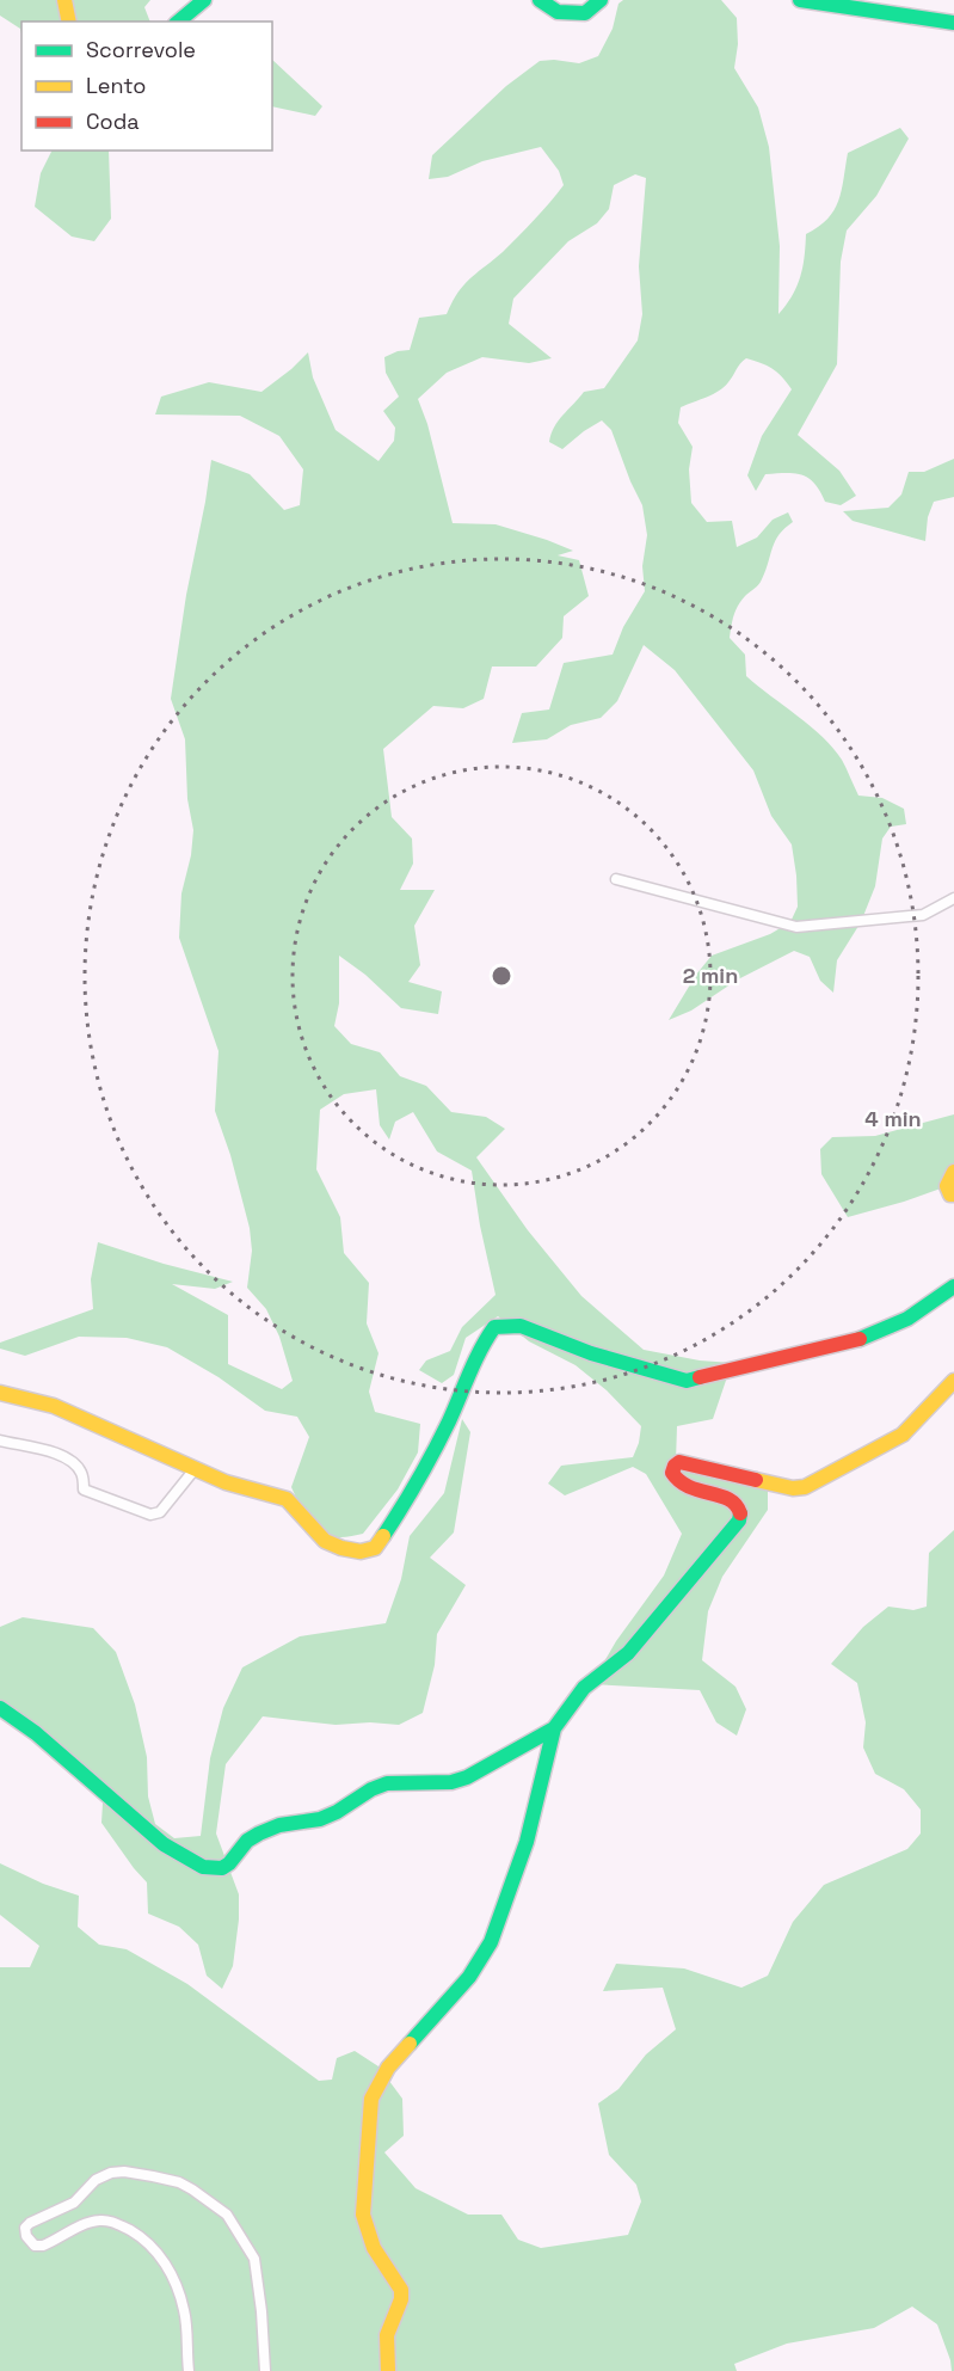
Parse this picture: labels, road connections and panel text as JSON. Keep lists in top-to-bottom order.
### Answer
{
  "legend": ["Scorrevole", "Lento", "Coda"],
  "rings": ["2 min", "4 min"]
}
